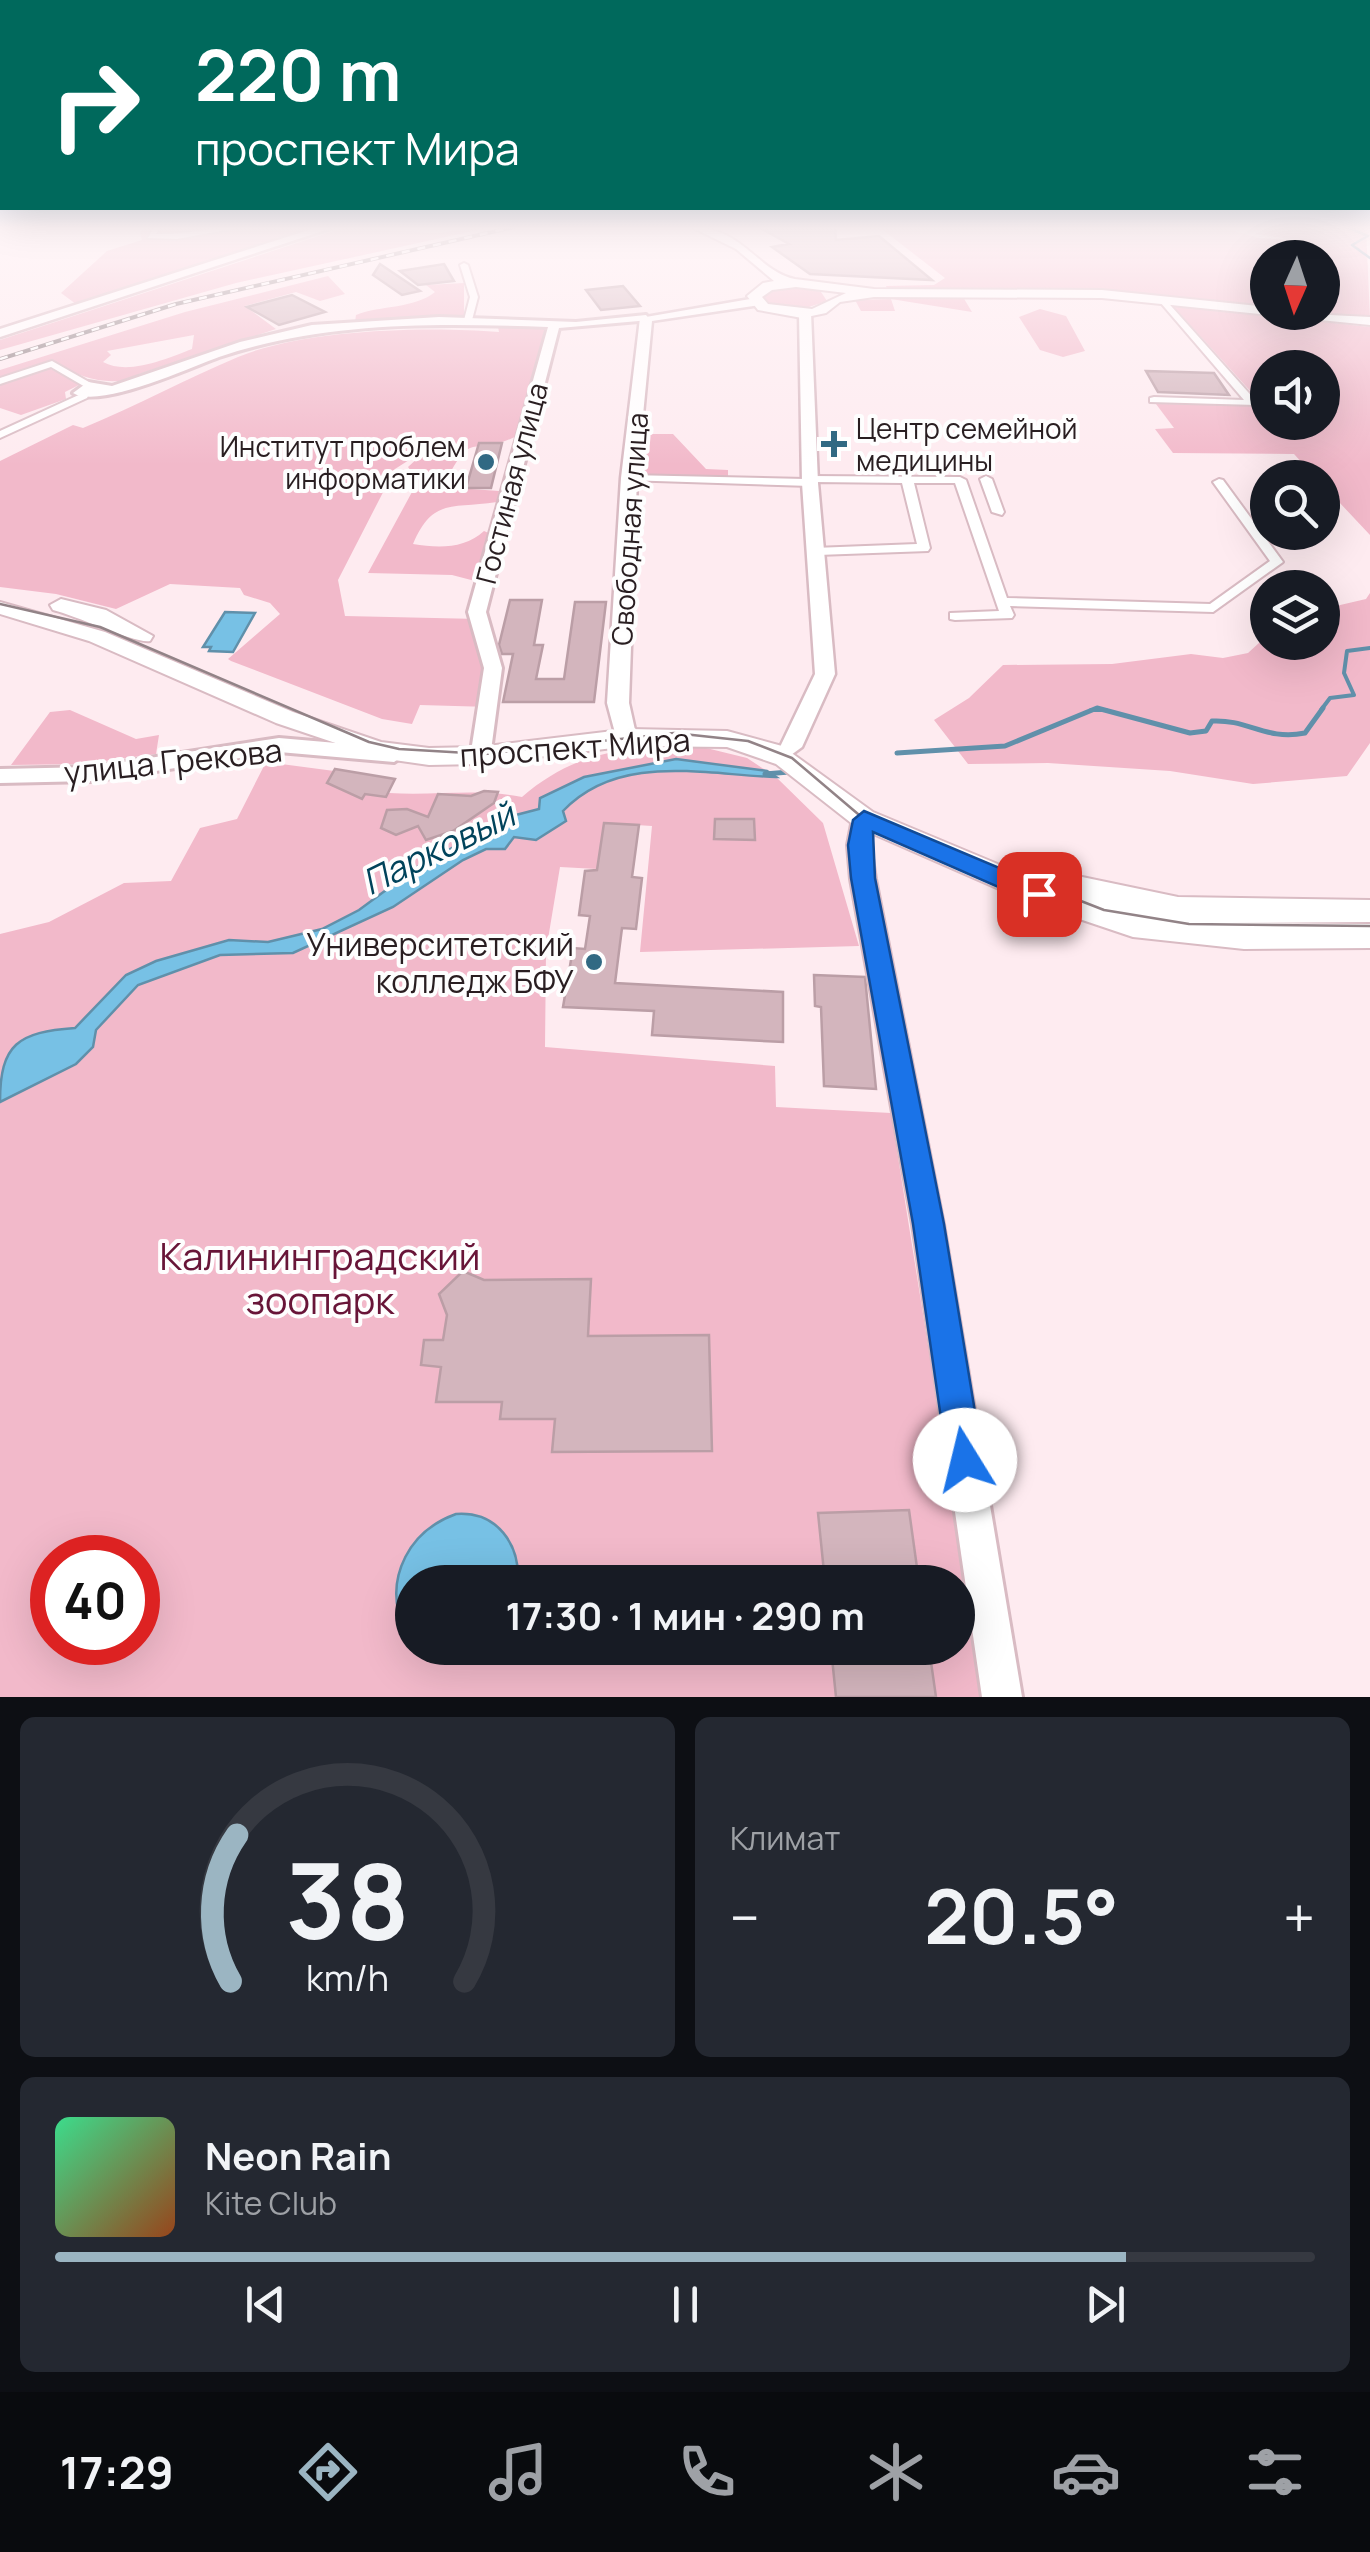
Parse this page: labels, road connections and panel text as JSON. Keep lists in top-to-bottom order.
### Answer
{
  "streets": {
    "main road": ["Свободная улица", "проспект Мира"],
    "street": ["Гостиная улица", "улица Грекова"]
  },
  "crossings": [
    ["Гостиная улица", "проспект Мира"],
    ["Свободная улица", "проспект Мира"],
    ["проспект Мира", "улица Грекова"]
  ],
  "water": ["Парковый"],
  "parks": ["Калининградский зоопарк"],
  "places": {
    "health": ["Центр семейной медицины"],
    "other": ["Институт проблем информатики", "Университетский колледж БФУ"]
  },
  "north": "bottom",
  "page": {
    "turn": ["220 m", "проспект Мира"],
    "limit": "40",
    "trip": "17:30 · 1 мин · 290 m",
    "tile": "Климат",
    "heat": ["−", "20.5°", "+"],
    "song": ["Neon Rain", "Kite Club"],
    "tabs": "17:29",
    "gauge": ["38", "km/h"]
  }
}
